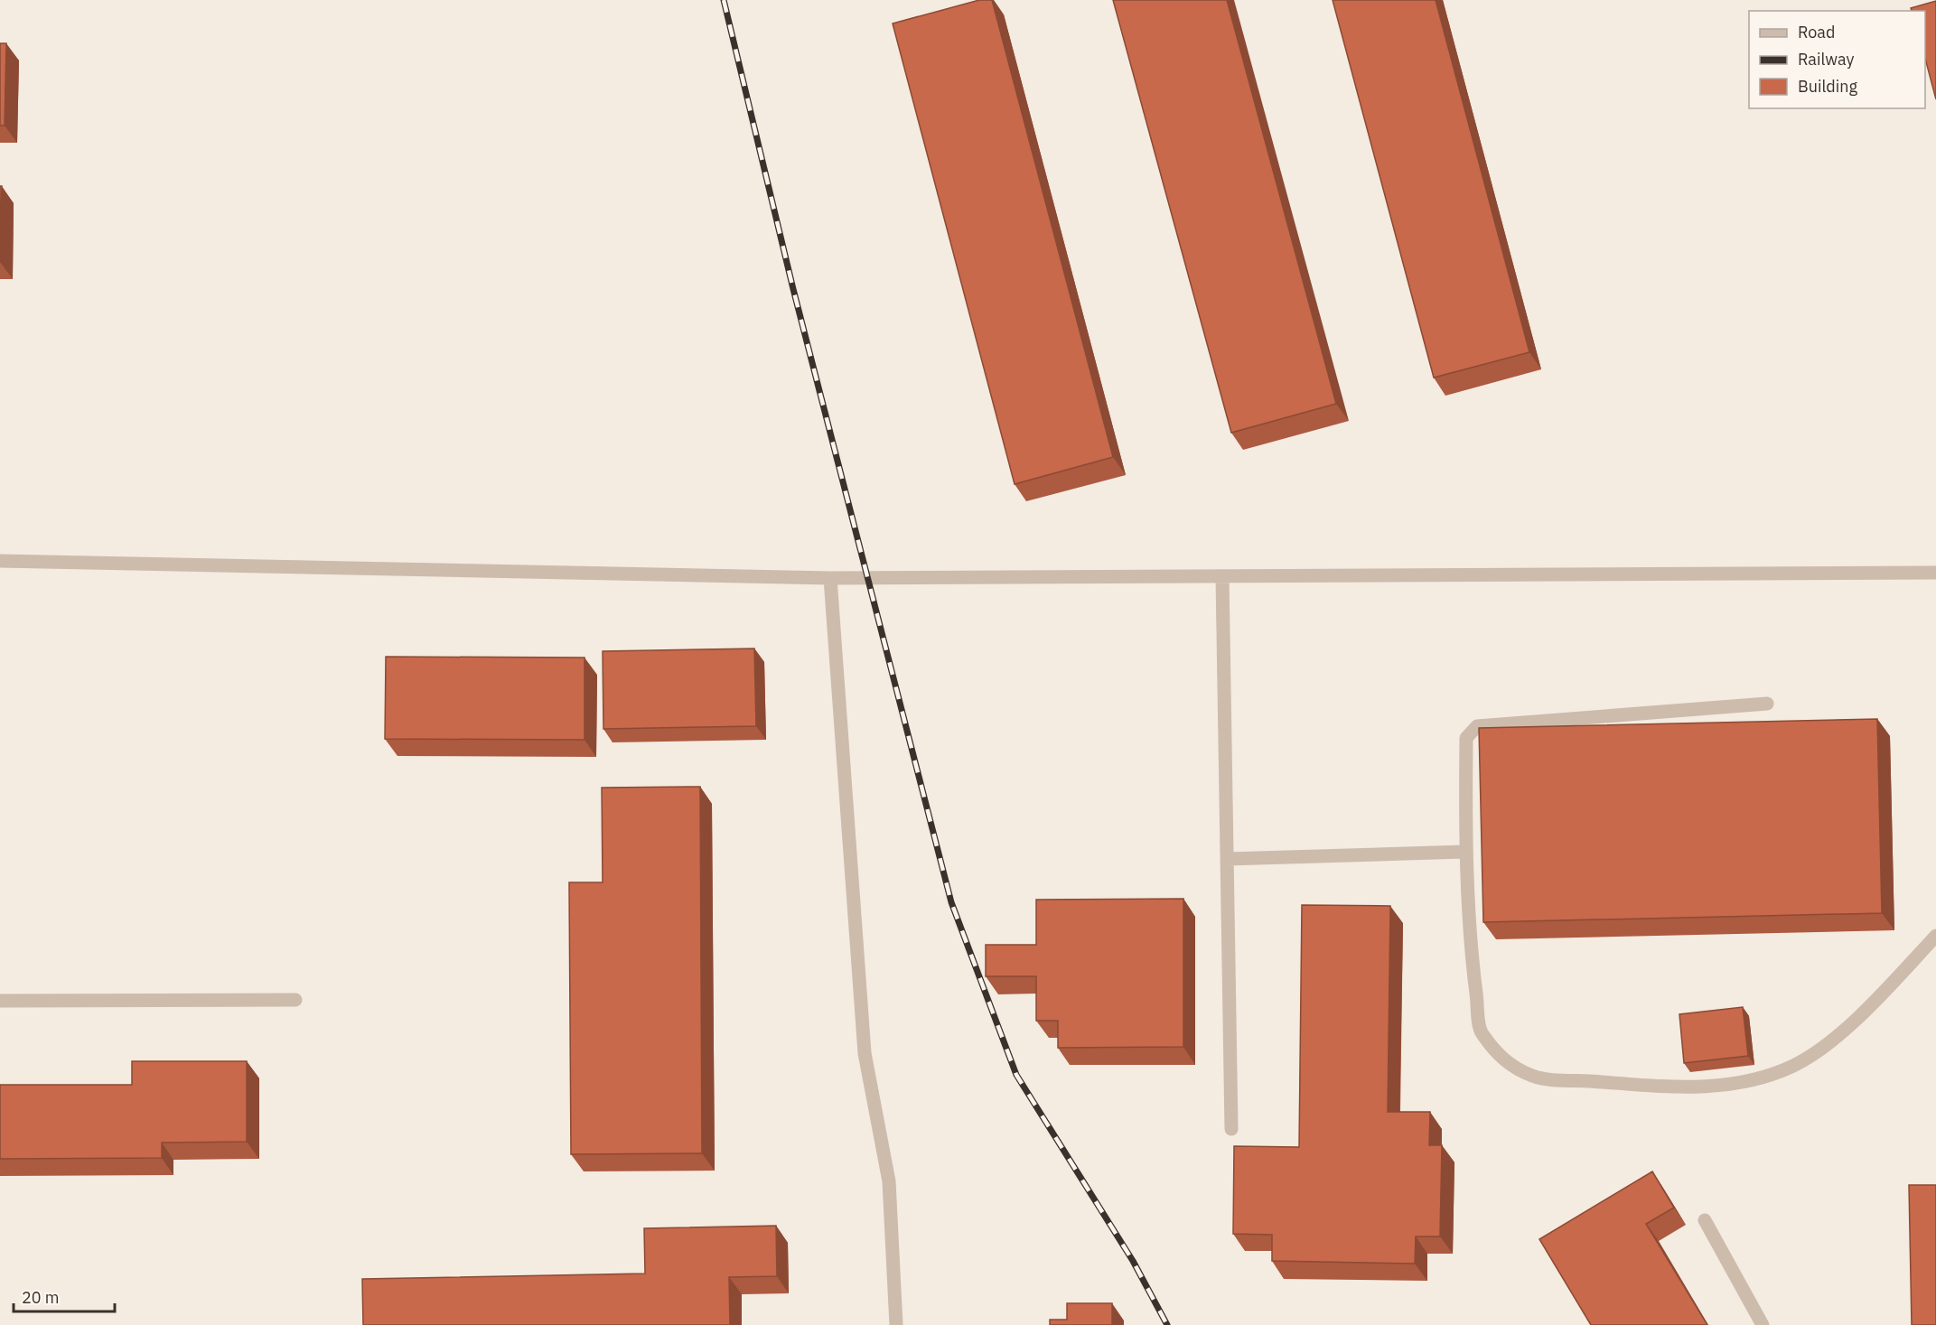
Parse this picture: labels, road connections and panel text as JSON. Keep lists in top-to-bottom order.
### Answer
{
  "legend": ["Road", "Railway", "Building"],
  "scale_bar": "20 m"
}
